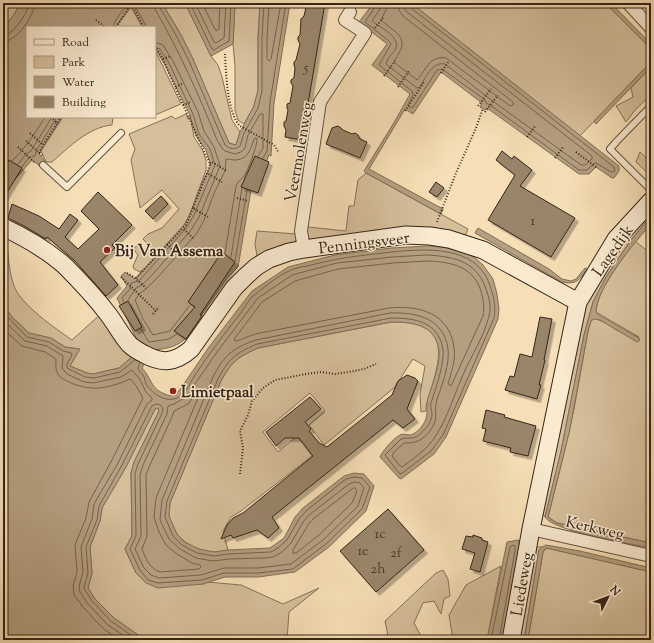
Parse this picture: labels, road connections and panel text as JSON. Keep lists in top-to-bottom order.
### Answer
{
  "streets": {
    "street": [
      "Veermolenweg",
      "Penningsveer",
      "Lagedijk",
      "Kerkweg",
      "Liedeweg"
    ]
  },
  "crossings": [
    ["Veermolenweg", "Penningsveer"],
    ["Penningsveer", "Lagedijk"],
    ["Kerkweg", "Liedeweg"]
  ],
  "places": ["Bij Van Assema", "Limietpaal"],
  "house_numbers": [
    "5",
    "1",
    "1c",
    "1e",
    "2f",
    "2h"
  ],
  "legend": [
    "Road",
    "Park",
    "Water",
    "Building"
  ],
  "north": "top right"
}
